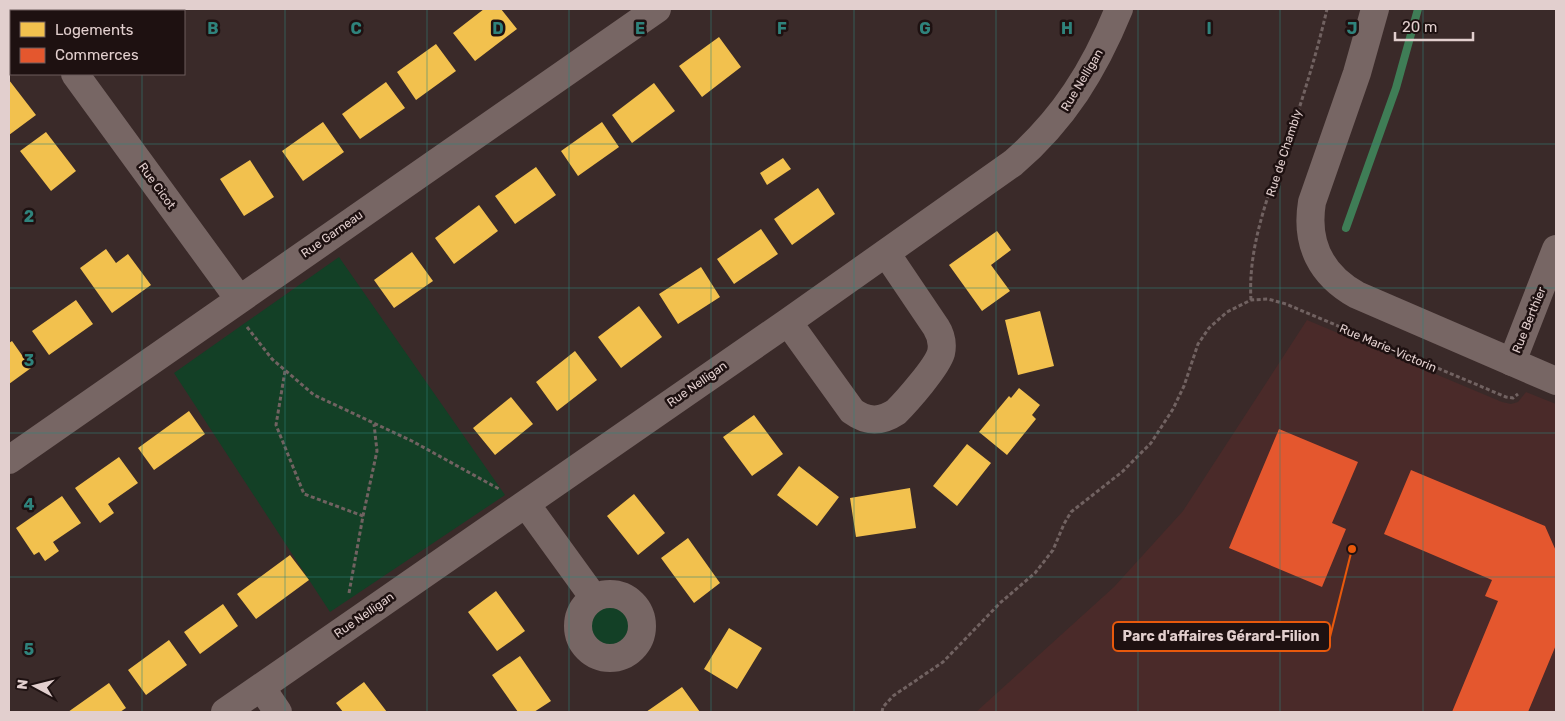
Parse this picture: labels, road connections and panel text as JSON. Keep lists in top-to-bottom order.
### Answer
{
  "streets": {
    "street": [
      "Rue Nelligan",
      "Rue Cicot",
      "Rue Garneau",
      "Rue Berthier"
    ],
    "path": ["Rue de Chambly", "Rue Marie-Victorin"]
  },
  "crossings": [
    ["Rue de Chambly", "Rue Marie-Victorin"],
    ["Rue Cicot", "Rue Garneau"]
  ],
  "places": ["Parc d'affaires Gérard-Filion"],
  "legend": ["Logements", "Commerces"],
  "scale_bar": "20 m",
  "north": "left",
  "grid": {
    "columns": [
      "B",
      "C",
      "D",
      "E",
      "F",
      "G",
      "H",
      "I",
      "J"
    ],
    "rows": [
      "2",
      "3",
      "4",
      "5"
    ]
  }
}
